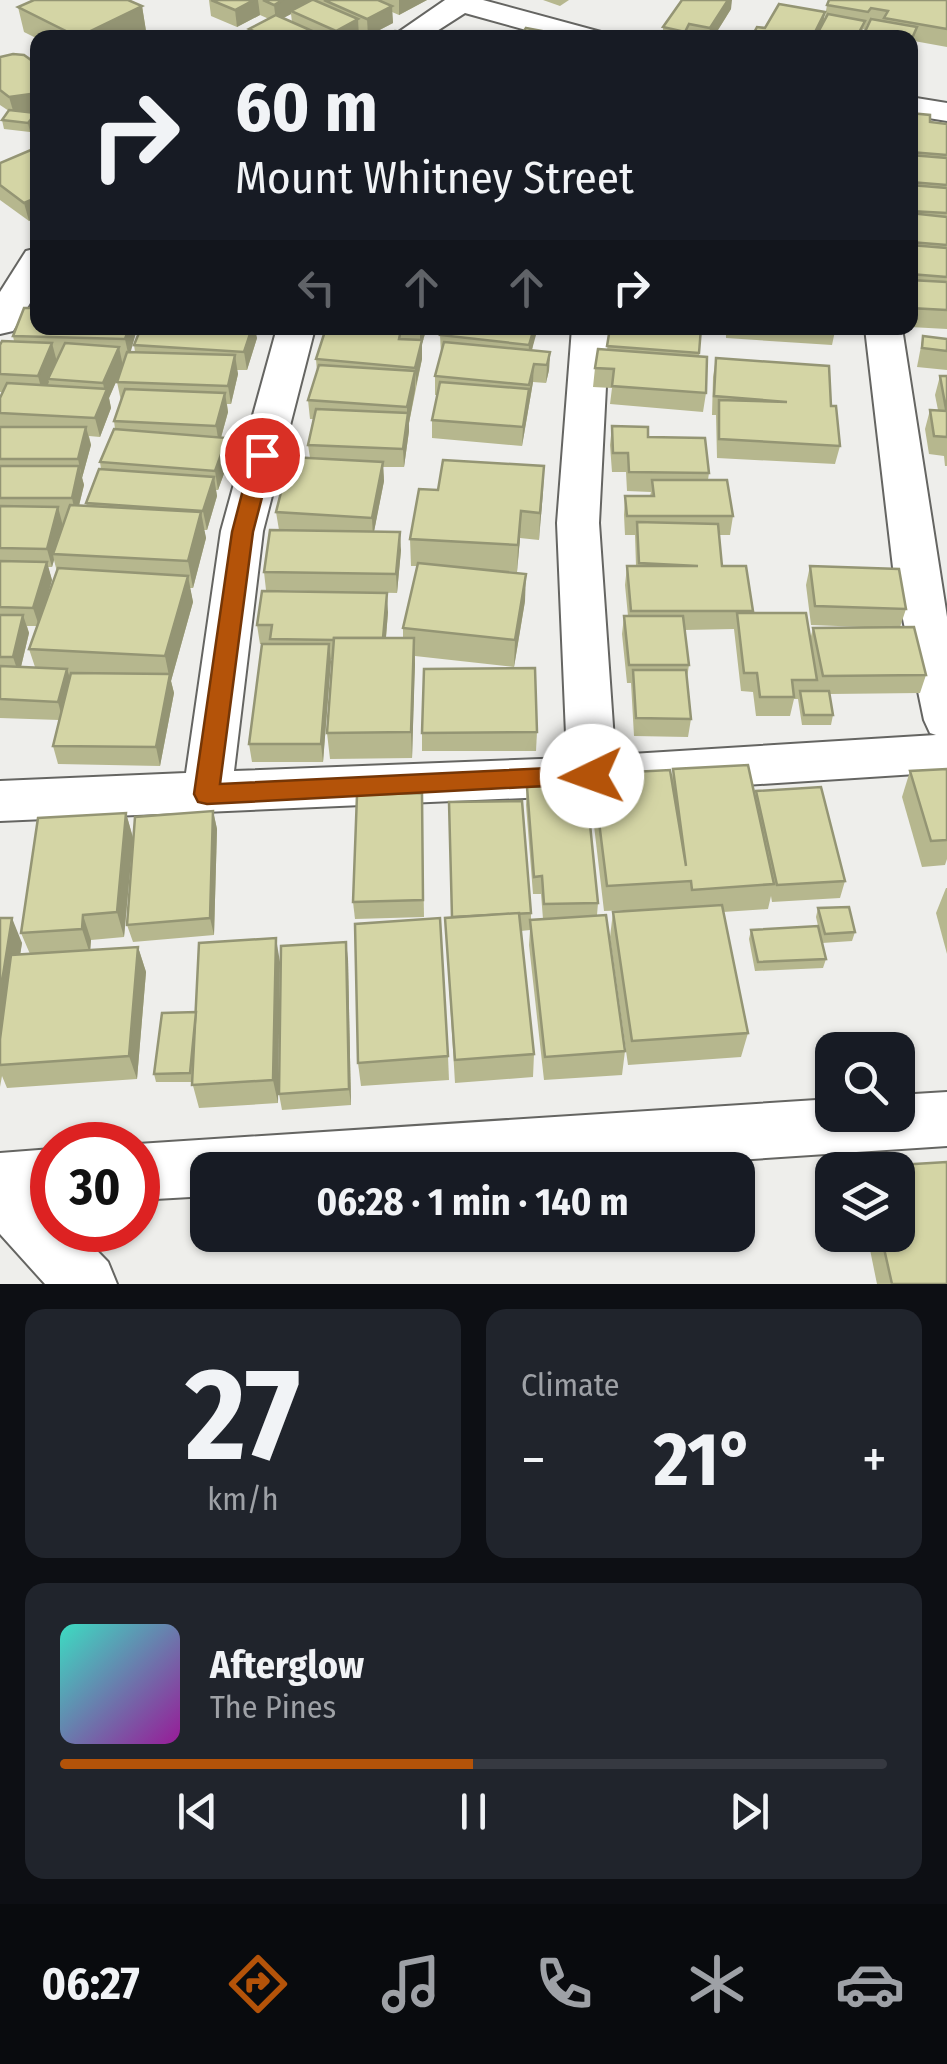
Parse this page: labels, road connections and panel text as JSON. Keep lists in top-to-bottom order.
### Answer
{
  "page": {
    "turn": ["60 m", "Mount Whitney Street"],
    "limit": "30",
    "trip": "06:28 · 1 min · 140 m",
    "tile": [
      ["27", "km/h"],
      "Climate"
    ],
    "heat": ["−", "21°", "+"],
    "song": ["Afterglow", "The Pines"],
    "tabs": "06:27"
  }
}
